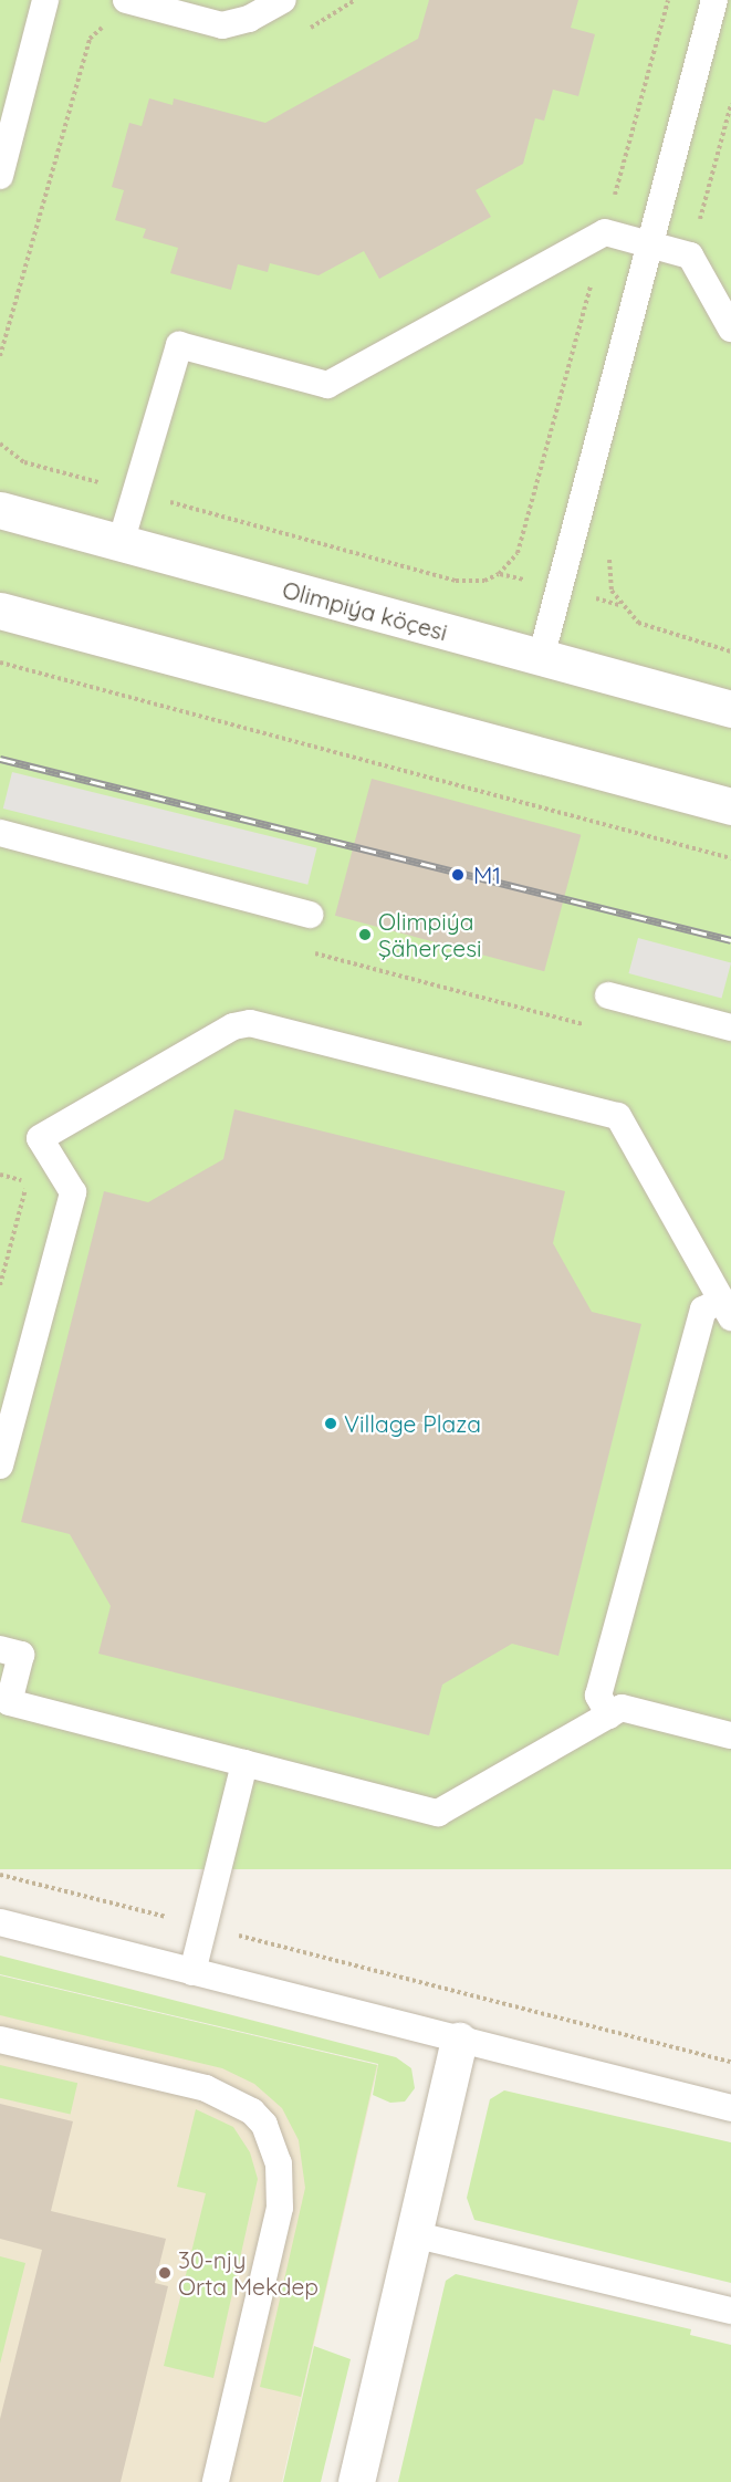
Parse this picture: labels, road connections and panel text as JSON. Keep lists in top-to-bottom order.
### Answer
{
  "streets": {
    "street": ["Olimpiýa köçesi"]
  },
  "places": [
    "M1",
    "Olimpiýa Şäherçesi",
    "Village Plaza",
    "30-njy Orta Mekdep"
  ]
}
